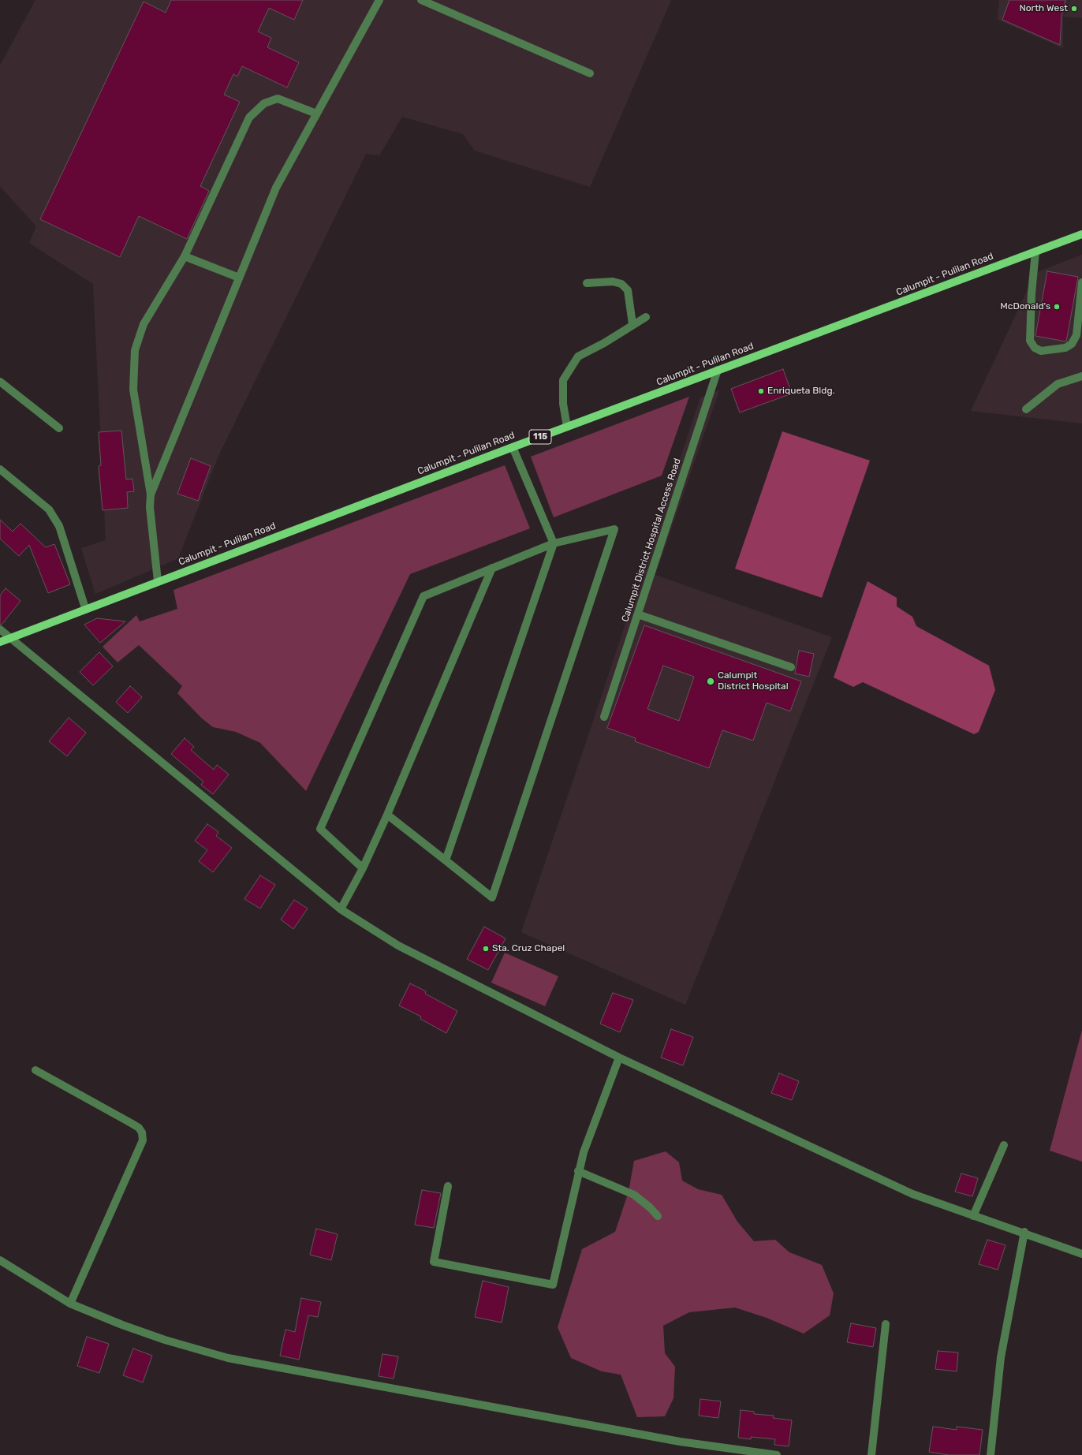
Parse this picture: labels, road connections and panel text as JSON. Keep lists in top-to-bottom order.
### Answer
{
  "streets": {
    "main road": ["Calumpit - Pulilan Road", "115"],
    "street": ["Calumpit District Hospital Access Road"]
  },
  "crossings": [
    ["Calumpit - Pulilan Road", "Calumpit District Hospital Access Road"]
  ],
  "places": [
    "North West",
    "McDonald's",
    "Enriqueta Bldg.",
    "Calumpit District Hospital",
    "Sta. Cruz Chapel"
  ]
}
